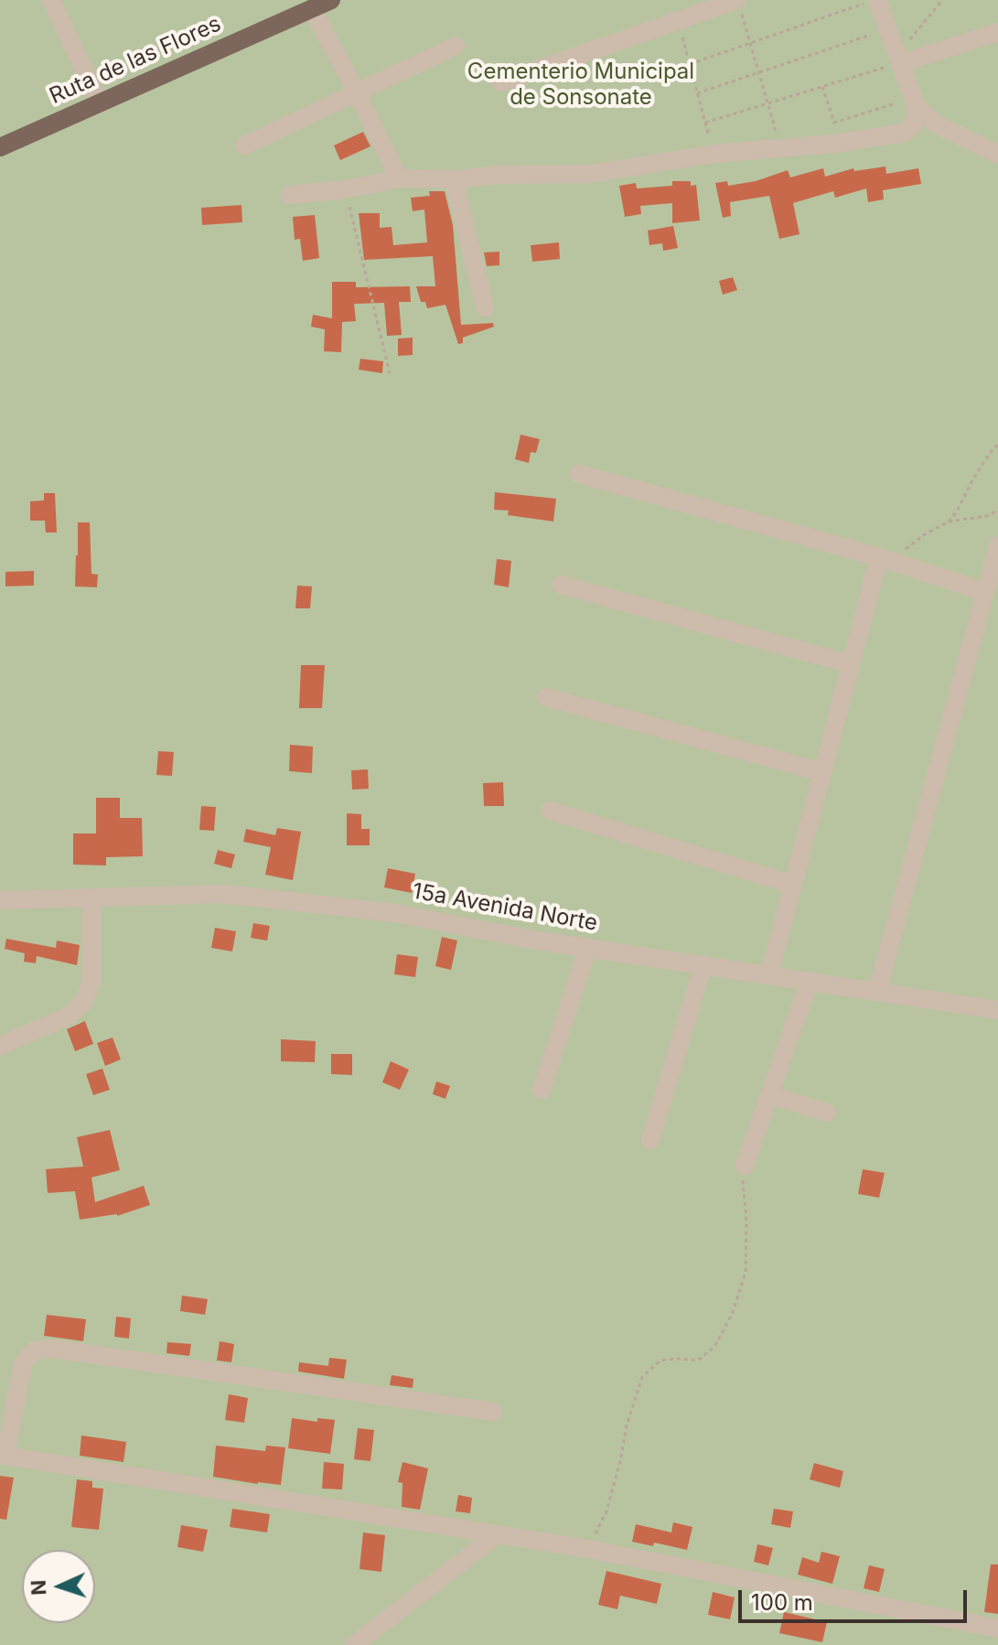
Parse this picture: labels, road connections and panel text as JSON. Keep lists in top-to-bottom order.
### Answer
{
  "streets": {
    "main road": ["Ruta de las Flores"],
    "street": ["15a Avenida Norte"]
  },
  "parks": ["Cementerio Municipal de Sonsonate"],
  "scale_bar": "100 m",
  "north": "left"
}
